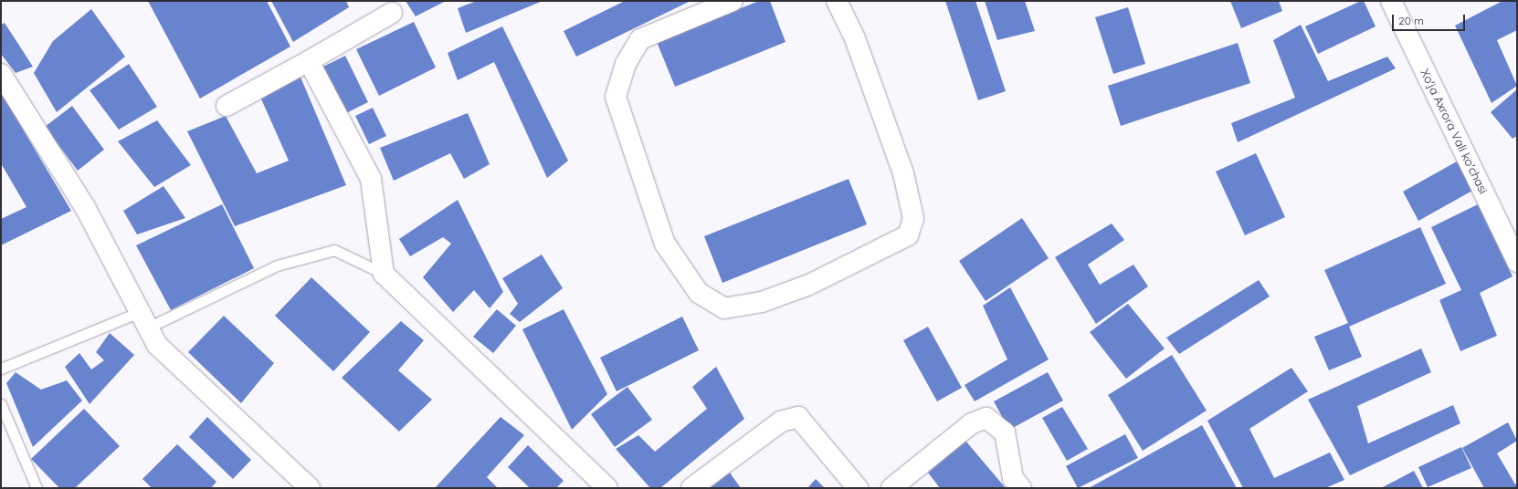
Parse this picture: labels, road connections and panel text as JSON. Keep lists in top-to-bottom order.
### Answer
{
  "streets": {
    "street": ["Xo'ja Axrora Vali ko'chasi"]
  },
  "scale_bar": "20 m"
}
